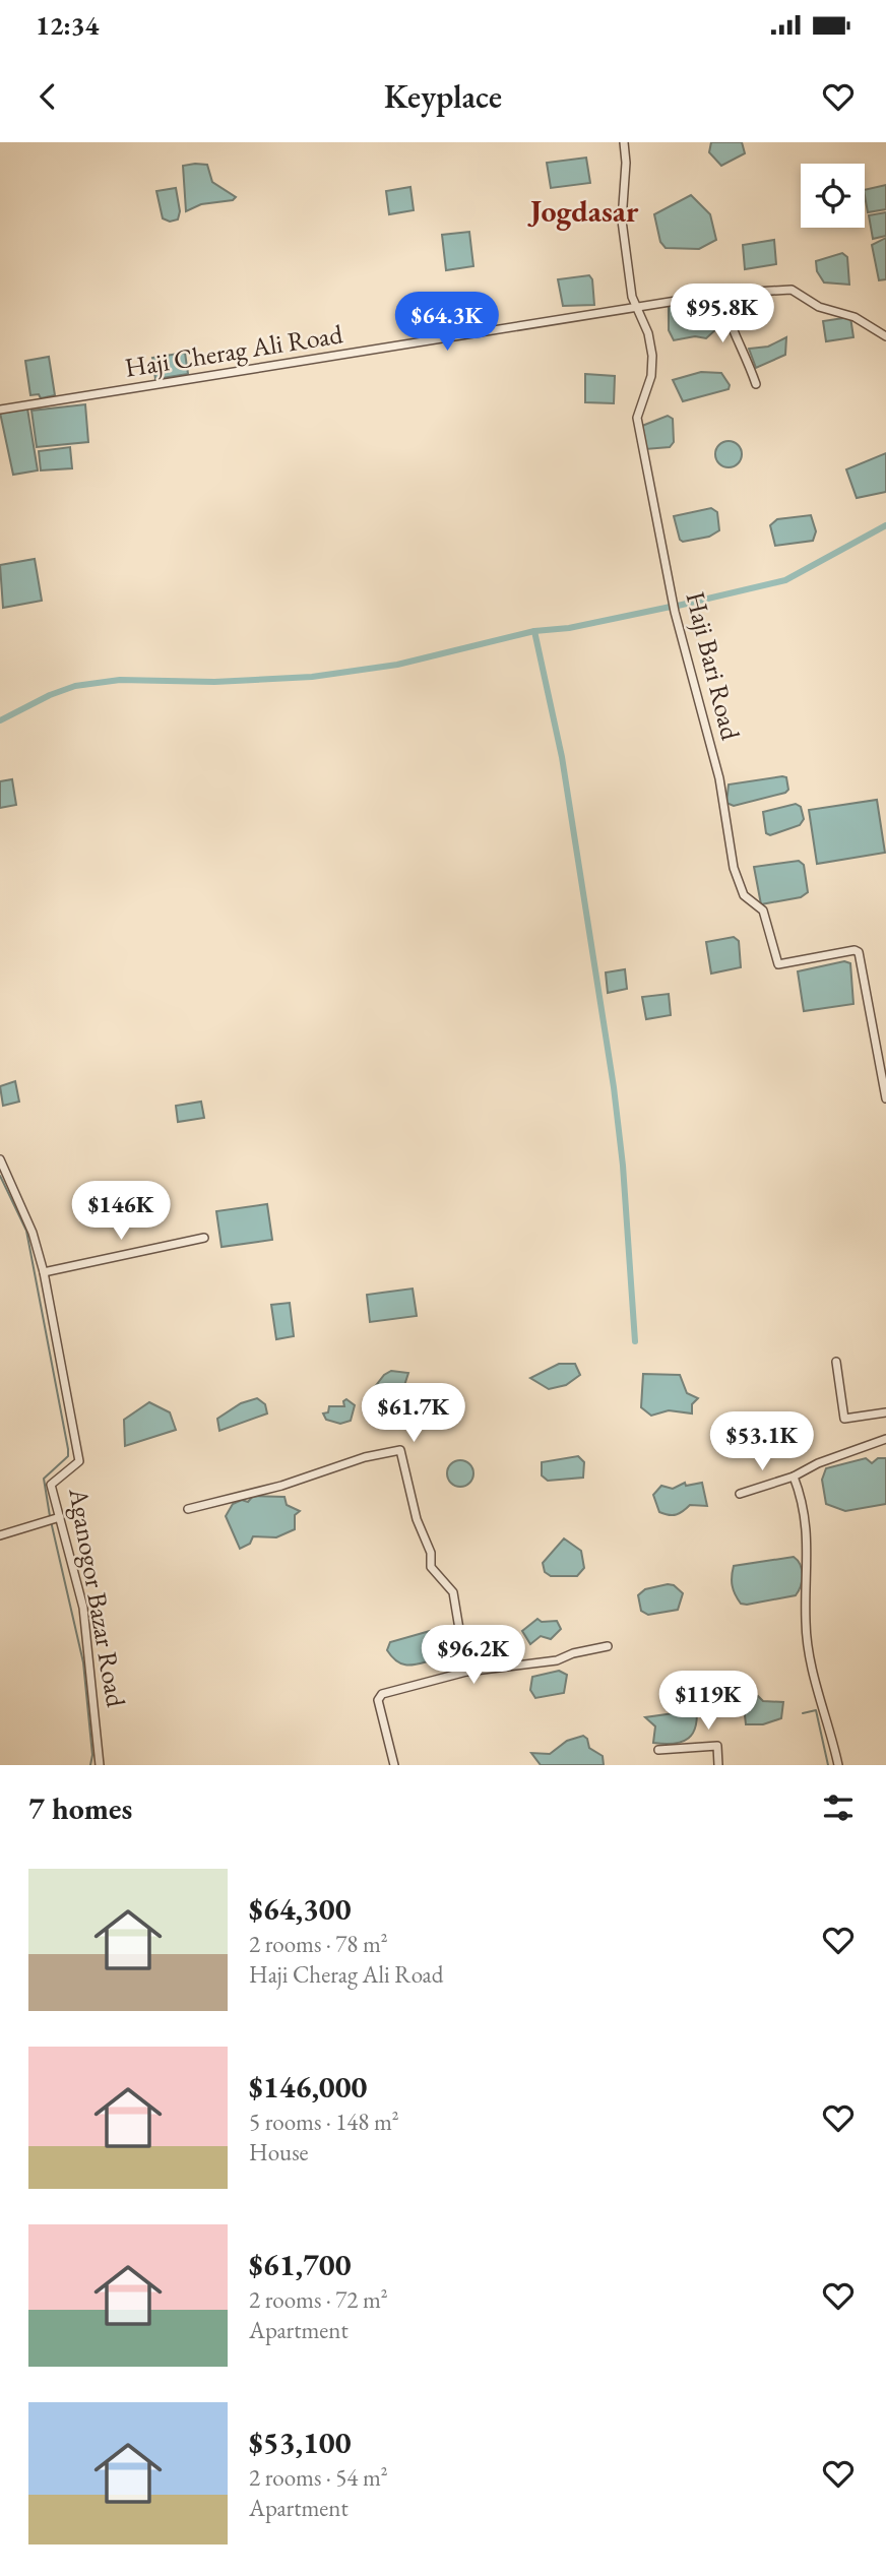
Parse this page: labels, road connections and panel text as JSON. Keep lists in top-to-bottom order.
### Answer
{
  "streets": {
    "street": ["Haji Cherag Ali Road", "Haji Bari Road", "Aganogor Bazar Road"]
  },
  "crossings": [
    ["Haji Cherag Ali Road", "Haji Bari Road"]
  ],
  "districts": ["Jogdasar"],
  "page": {
    "status": "12:34",
    "header": "Keyplace",
    "price": [
      "$95.8K",
      "$64.3K",
      "$146K",
      "$61.7K",
      "$53.1K",
      "$96.2K",
      "$119K"
    ],
    "heading": "7 homes",
    "list": [
      {
        "name": "$64,300",
        "note": "2 rooms · 78 m² · Haji Cherag Ali Road"
      },
      {
        "name": "$146,000",
        "note": "5 rooms · 148 m² · House"
      },
      {
        "name": "$61,700",
        "note": "2 rooms · 72 m² · Apartment"
      },
      {
        "name": "$53,100",
        "note": "2 rooms · 54 m² · Apartment"
      }
    ]
  }
}
